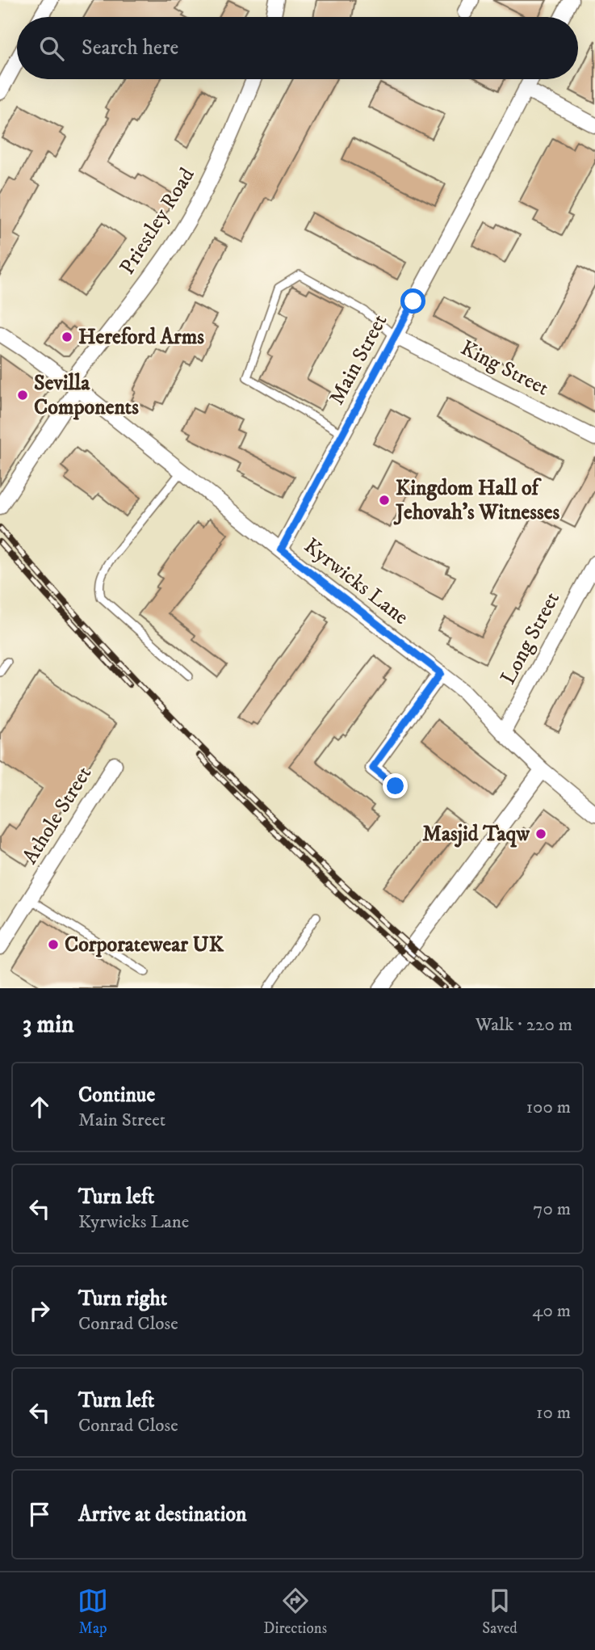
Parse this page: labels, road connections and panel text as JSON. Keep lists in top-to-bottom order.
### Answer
{
  "streets": {
    "street": [
      "Priestley Road",
      "Main Street",
      "King Street",
      "Kyrwicks Lane",
      "Long Street",
      "Athole Street"
    ]
  },
  "crossings": [
    ["Priestley Road", "Kyrwicks Lane"],
    ["Main Street", "King Street"],
    ["Main Street", "Kyrwicks Lane"],
    ["Kyrwicks Lane", "Long Street"]
  ],
  "places": [
    "Hereford Arms",
    "Sevilla Components",
    "Kingdom Hall of Jehovah's Witnesses",
    "Masjid Taqw",
    "Corporatewear UK"
  ],
  "page": {
    "search": "Search here",
    "heading": ["3 min", "Walk · 220 m"],
    "list": [
      ["Continue", "Main Street", "100 m"],
      ["Turn left", "Kyrwicks Lane", "70 m"],
      ["Turn right", "Conrad Close", "40 m"],
      ["Turn left", "Conrad Close", "10 m"],
      "Arrive at destination"
    ],
    "nav": ["Map", "Directions", "Saved"]
  }
}
